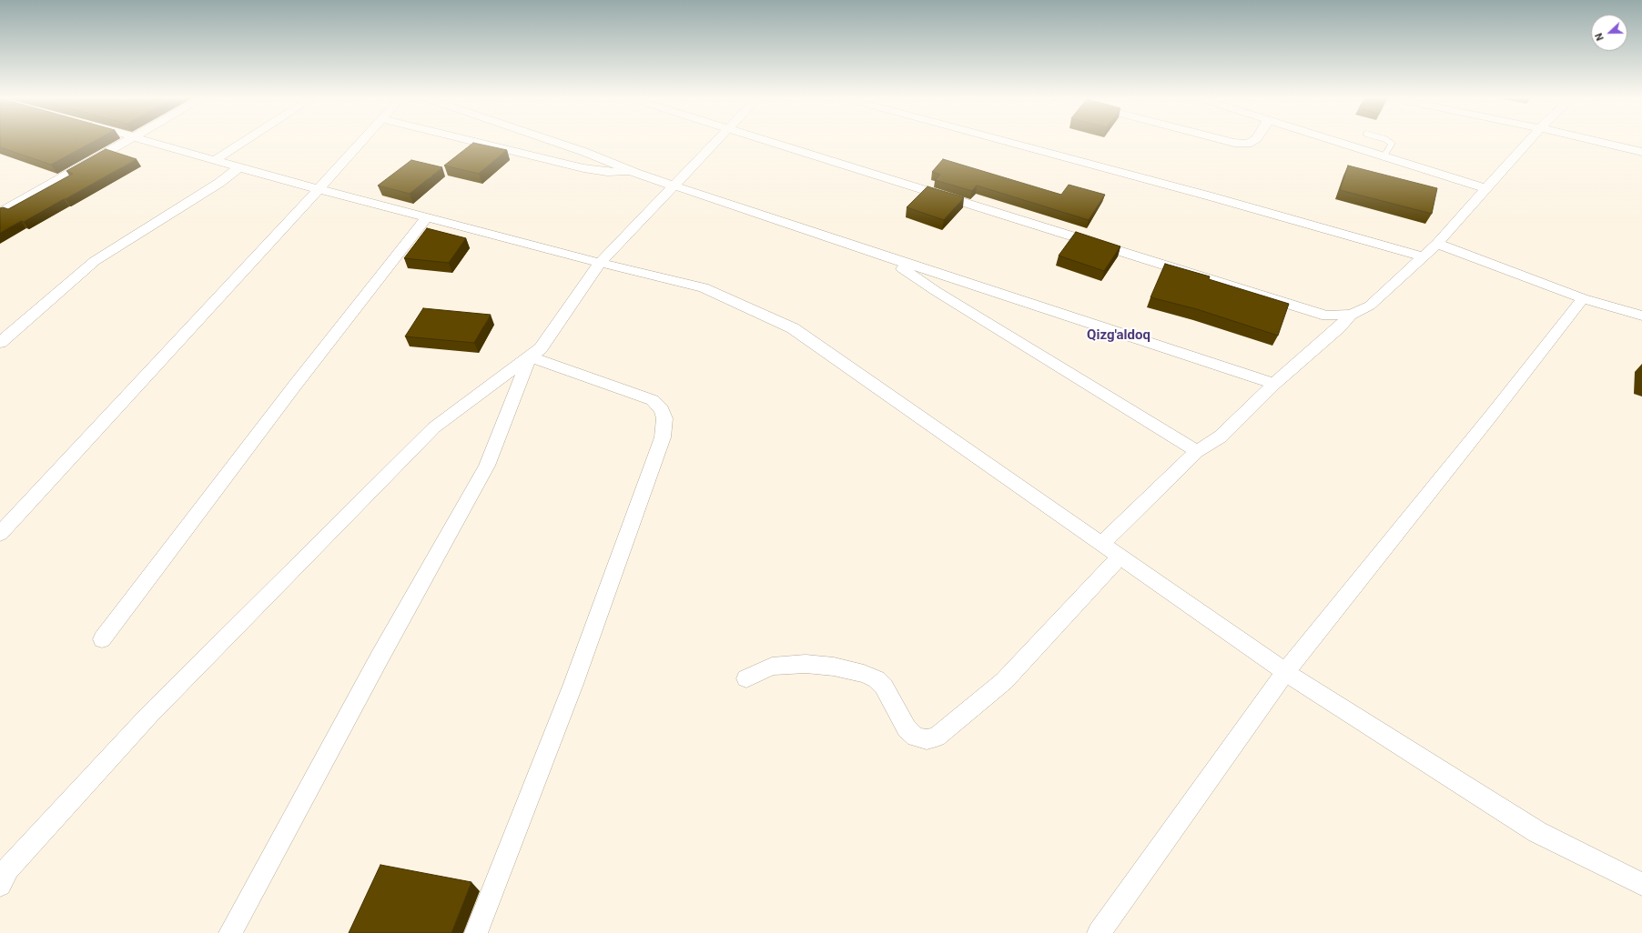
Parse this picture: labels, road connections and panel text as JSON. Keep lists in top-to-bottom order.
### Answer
{
  "districts": ["Qizg'aldoq"],
  "north": "left"
}
